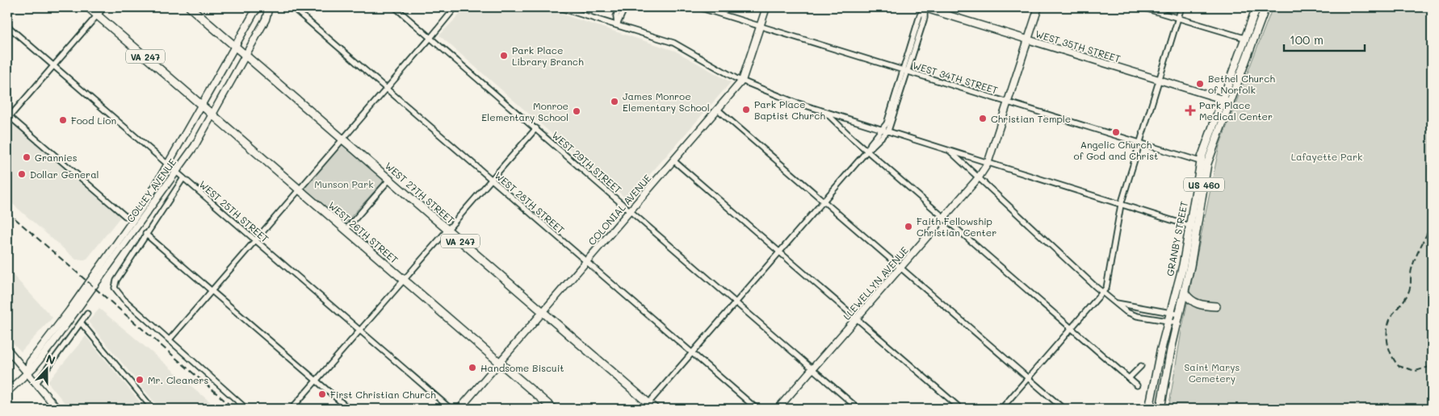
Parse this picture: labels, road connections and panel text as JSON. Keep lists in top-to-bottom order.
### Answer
{
  "streets": {
    "main road": [
      "VA 247",
      "US 460",
      "WEST 27TH STREET",
      "WEST 26TH STREET",
      "GRANBY STREET"
    ],
    "street": [
      "WEST 35TH STREET",
      "WEST 34TH STREET",
      "WEST 29TH STREET",
      "COLLEY AVENUE",
      "WEST 28TH STREET",
      "COLONIAL AVENUE",
      "WEST 25TH STREET",
      "LLEWELLYN AVENUE"
    ]
  },
  "crossings": [
    ["WEST 35TH STREET", "GRANBY STREET"],
    ["WEST 35TH STREET", "LLEWELLYN AVENUE"],
    ["WEST 34TH STREET", "COLONIAL AVENUE"],
    ["WEST 34TH STREET", "GRANBY STREET"],
    ["WEST 34TH STREET", "LLEWELLYN AVENUE"],
    ["WEST 29TH STREET", "COLONIAL AVENUE"],
    ["WEST 29TH STREET", "LLEWELLYN AVENUE"],
    ["COLLEY AVENUE", "WEST 27TH STREET"],
    ["COLLEY AVENUE", "WEST 25TH STREET"],
    ["COLLEY AVENUE", "WEST 26TH STREET"],
    ["WEST 27TH STREET", "COLONIAL AVENUE"],
    ["WEST 28TH STREET", "COLONIAL AVENUE"],
    ["COLONIAL AVENUE", "WEST 26TH STREET"]
  ],
  "parks": ["Lafayette Park", "Munson Park", "Saint Marys Cemetery"],
  "places": {
    "other": [
      "Park Place Library Branch",
      "Bethel Church of Norfolk",
      "James Monroe Elementary School",
      "Park Place Baptist Church",
      "Monroe Elementary School",
      "Christian Temple",
      "Food Lion",
      "Angelic Church of God and Christ",
      "Grannies",
      "Dollar General",
      "Faith Fellowship Christian Center",
      "Handsome Biscuit",
      "Mr. Cleaners",
      "First Christian Church"
    ],
    "health": ["Park Place Medical Center"]
  },
  "scale_bar": "100 m",
  "north": "top"
}
